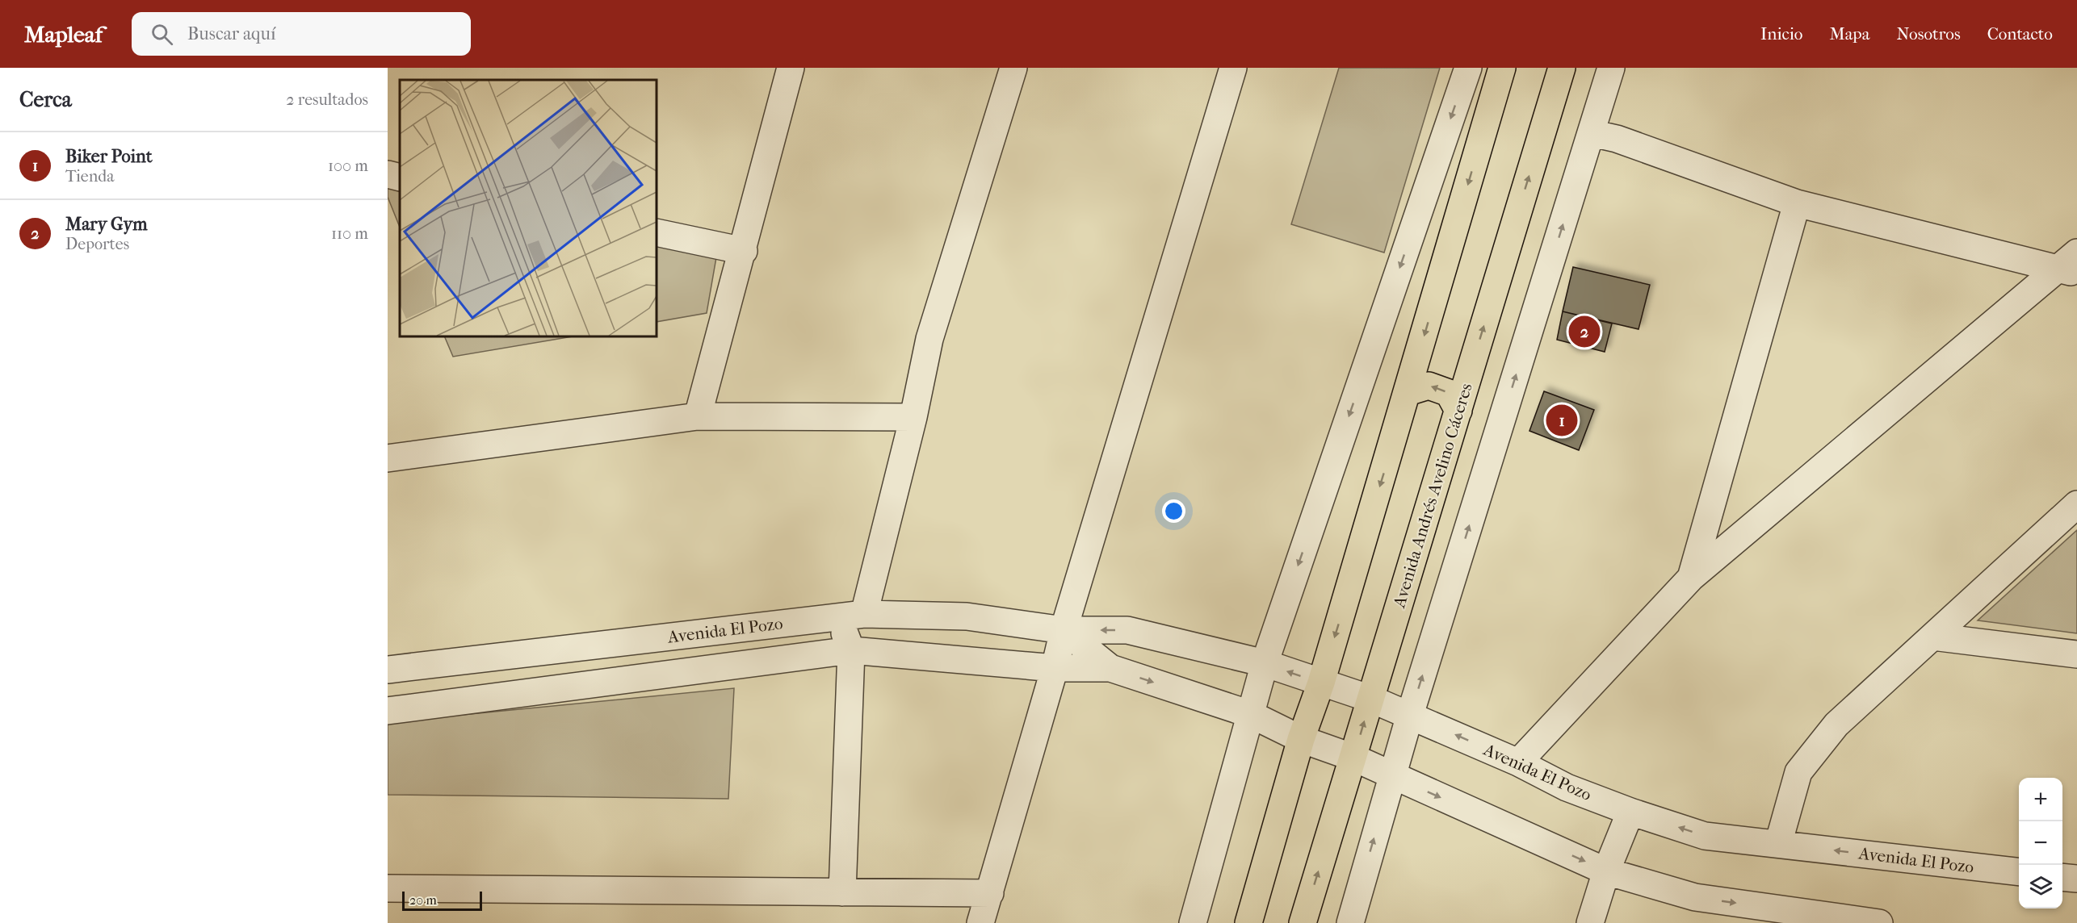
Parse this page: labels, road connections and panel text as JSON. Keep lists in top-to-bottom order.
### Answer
{
  "streets": {
    "main road": ["Avenida Andrés Avelino Cáceres"],
    "street": ["Avenida El Pozo"]
  },
  "crossings": [
    ["Avenida Andrés Avelino Cáceres", "Avenida El Pozo"]
  ],
  "scale_bar": "20 m",
  "page": {
    "header": "Mapleaf",
    "search": "Buscar aquí",
    "nav": [
      "Inicio",
      "Mapa",
      "Nosotros",
      "Contacto"
    ],
    "heading": ["Cerca", "2 resultados"],
    "list": [
      {
        "mark": "1",
        "name": "Biker Point",
        "note": "Tienda",
        "value": "100 m"
      },
      {
        "mark": "2",
        "name": "Mary Gym",
        "note": "Deportes",
        "value": "110 m"
      }
    ],
    "pins": ["2", "1"],
    "map_buttons": ["+", "−"],
    "scale": "20 m"
  }
}
